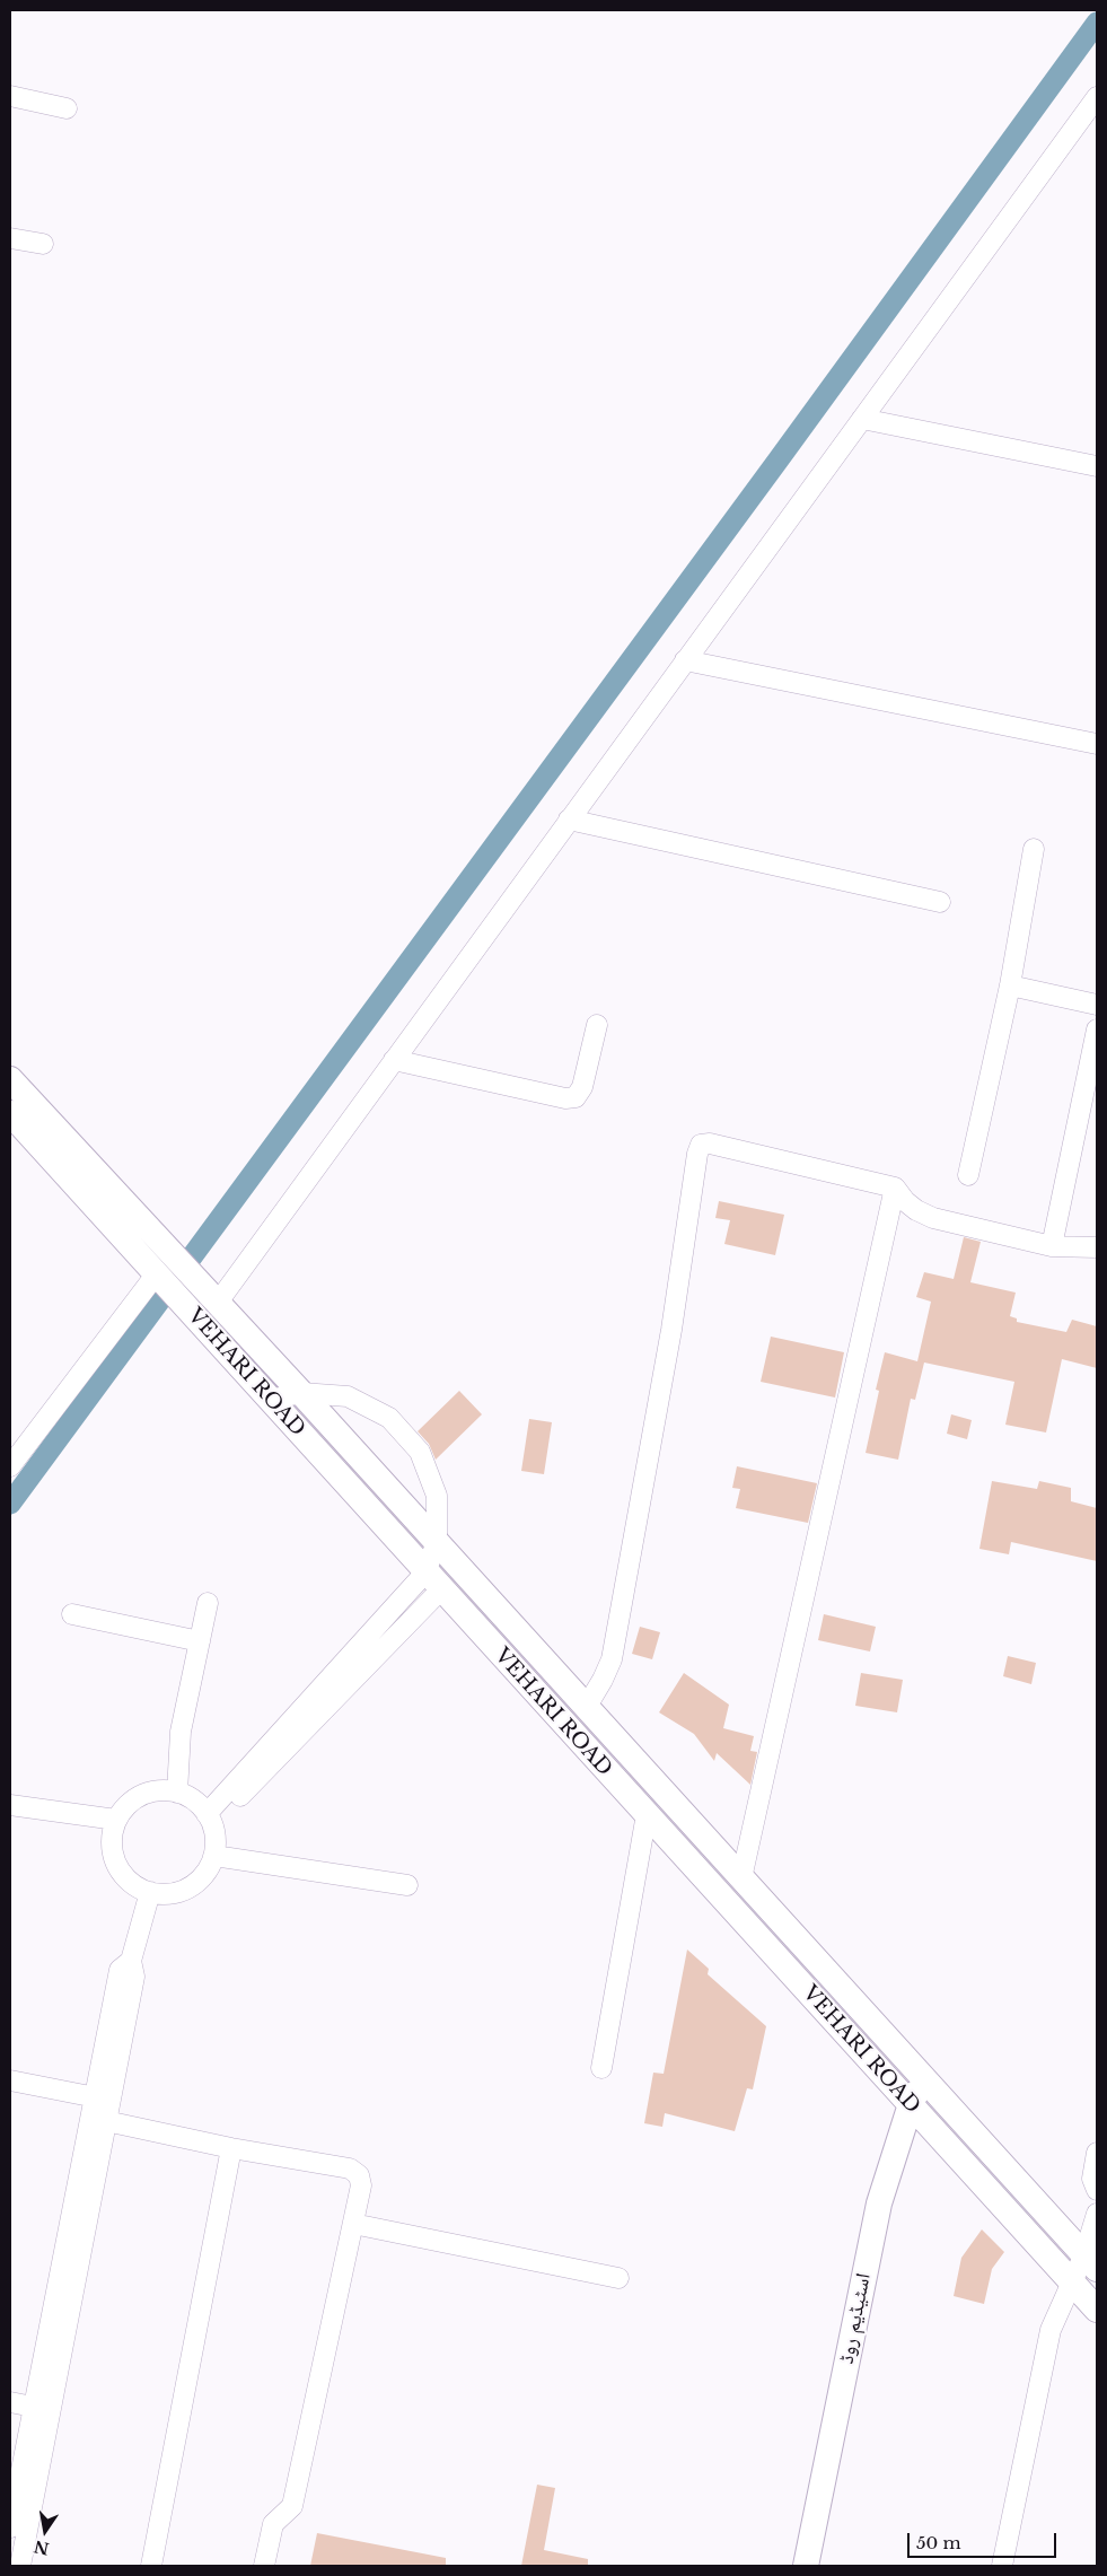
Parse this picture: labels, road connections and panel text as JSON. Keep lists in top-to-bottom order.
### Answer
{
  "streets": {
    "main road": ["VEHARI ROAD", "اسٹیڈیم روڈ"]
  },
  "crossings": [
    ["VEHARI ROAD", "اسٹیڈیم روڈ"]
  ],
  "scale_bar": "50 m",
  "north": "bottom"
}
